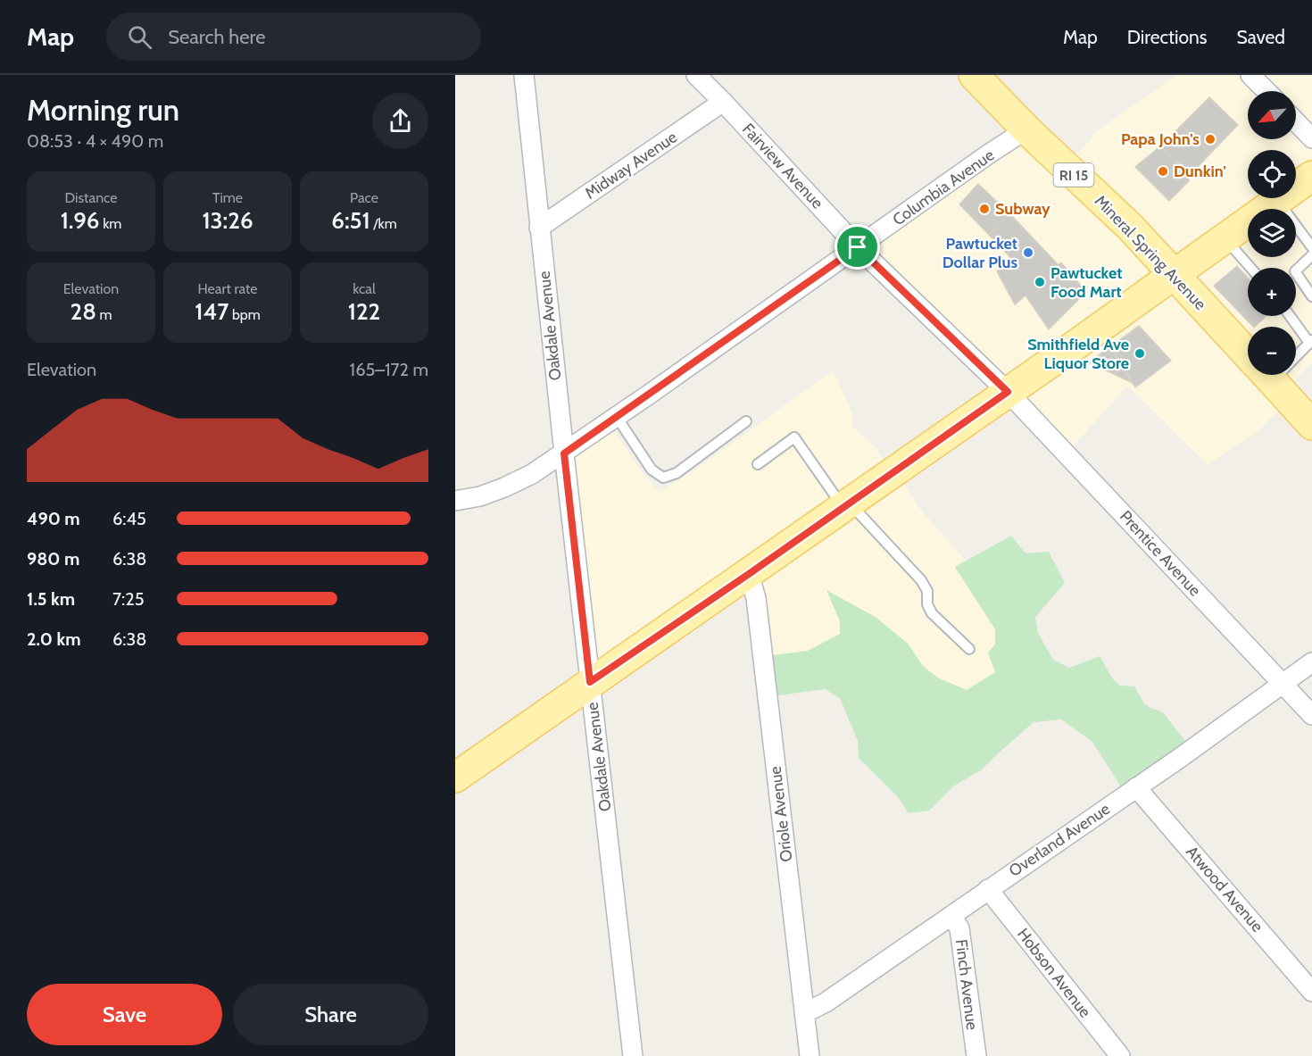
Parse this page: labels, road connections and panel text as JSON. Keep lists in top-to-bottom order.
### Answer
{
  "streets": {
    "main road": ["RI 15", "Mineral Spring Avenue"],
    "street": [
      "Midway Avenue",
      "Fairview Avenue",
      "Columbia Avenue",
      "Oakdale Avenue",
      "Prentice Avenue",
      "Oriole Avenue",
      "Overland Avenue",
      "Atwood Avenue",
      "Hobson Avenue",
      "Finch Avenue"
    ]
  },
  "crossings": [
    ["Midway Avenue", "Fairview Avenue"],
    ["Midway Avenue", "Oakdale Avenue"],
    ["Fairview Avenue", "Columbia Avenue"],
    ["Fairview Avenue", "Prentice Avenue"],
    ["Columbia Avenue", "Mineral Spring Avenue"],
    ["Columbia Avenue", "Oakdale Avenue"],
    ["Prentice Avenue", "Overland Avenue"],
    ["Oriole Avenue", "Overland Avenue"],
    ["Overland Avenue", "Atwood Avenue"],
    ["Overland Avenue", "Hobson Avenue"],
    ["Overland Avenue", "Finch Avenue"]
  ],
  "places": [
    "Papa John's",
    "Dunkin'",
    "Subway",
    "Pawtucket Dollar Plus",
    "Pawtucket Food Mart",
    "Smithfield Ave Liquor Store"
  ],
  "north": "bottom left",
  "page": {
    "header": "Map",
    "search": "Search here",
    "nav": ["Map", "Directions", "Saved"],
    "heading": ["Morning run", "08:53 · 4 × 490 m"],
    "map_buttons": ["+", "−"],
    "stats": [
      ["Distance", "1.96 km"],
      ["Time", "13:26"],
      ["Pace", "6:51 /km"],
      ["Elevation", "28 m"],
      ["Heart rate", "147 bpm"],
      ["kcal", "122"]
    ],
    "chart": ["Elevation", "165–172 m"],
    "list": [
      {
        "name": "490 m",
        "note": "6:45"
      },
      {
        "name": "980 m",
        "note": "6:38"
      },
      {
        "name": "1.5 km",
        "note": "7:25"
      },
      {
        "name": "2.0 km",
        "note": "6:38"
      }
    ],
    "buttons": ["Save", "Share"]
  }
}
